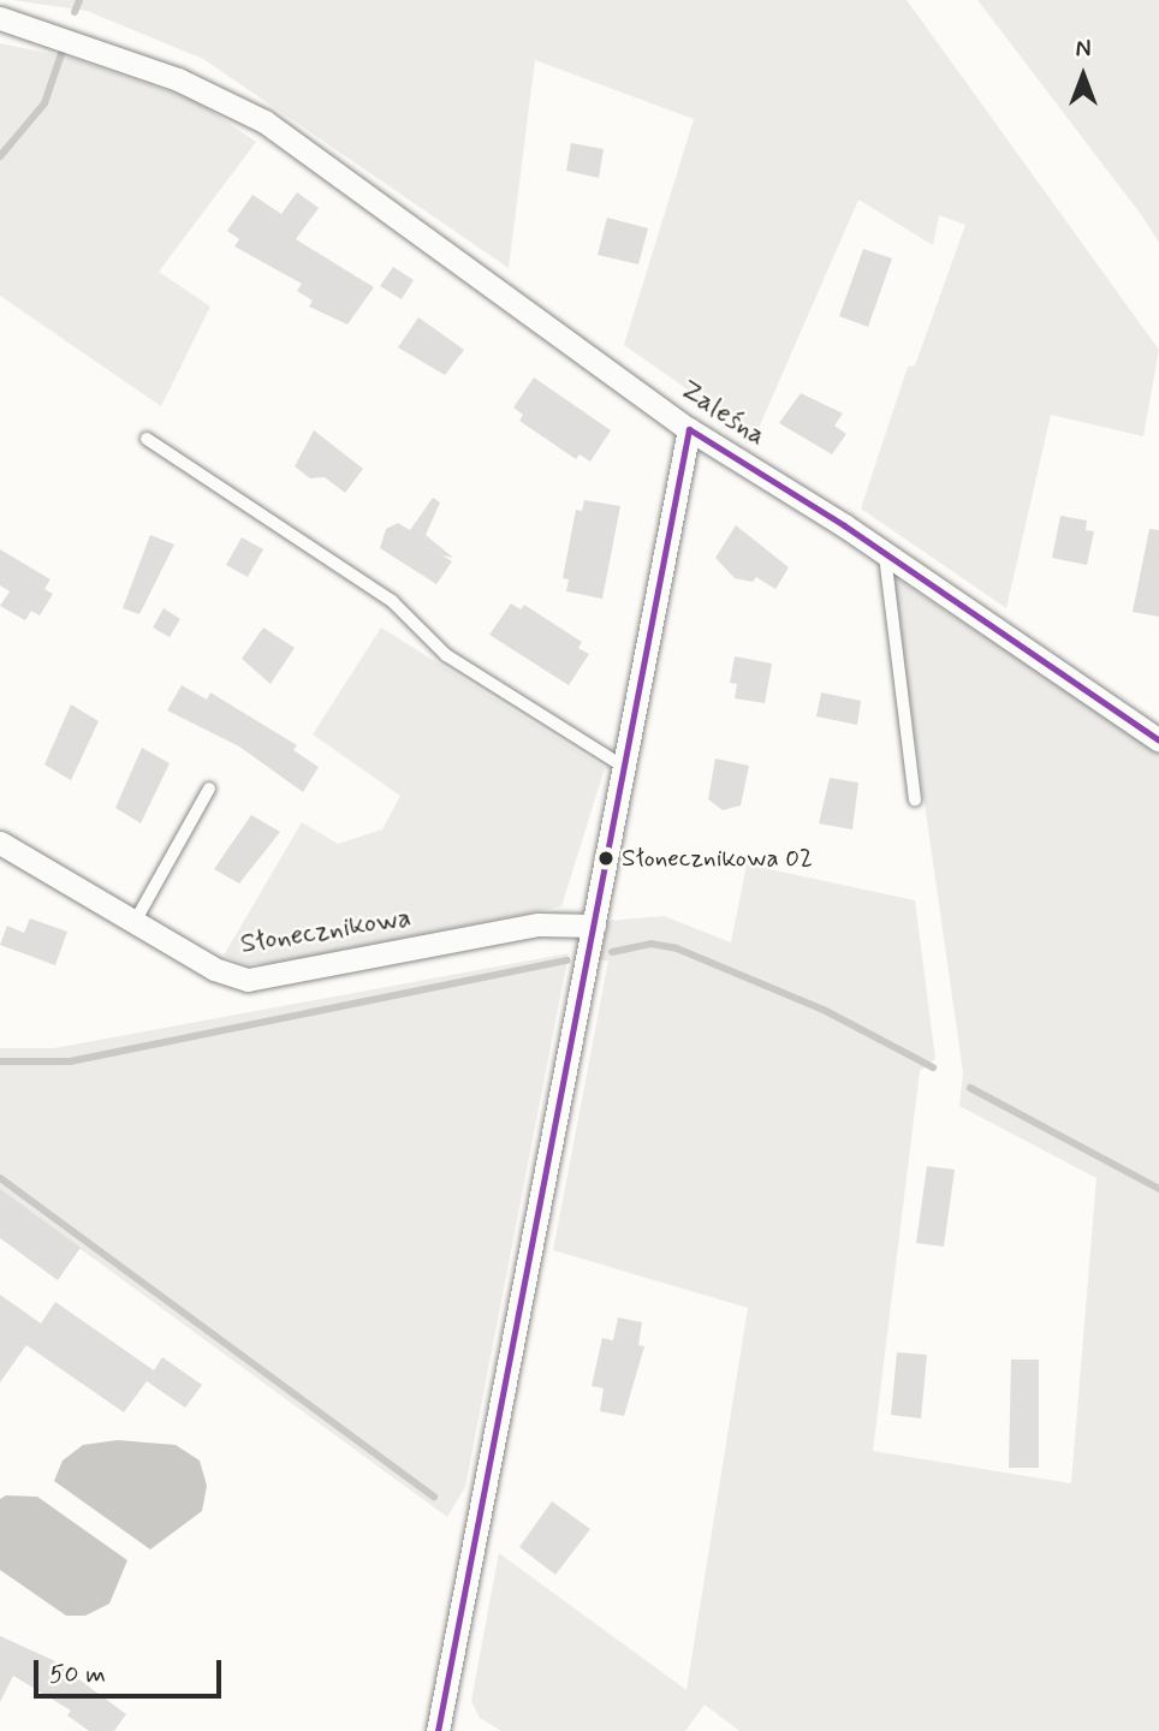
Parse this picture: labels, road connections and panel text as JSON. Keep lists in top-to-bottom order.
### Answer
{
  "streets": {
    "street": ["Zaleśna", "Słonecznikowa"]
  },
  "places": ["Słonecznikowa 02"],
  "scale_bar": "50 m",
  "north": "top"
}
